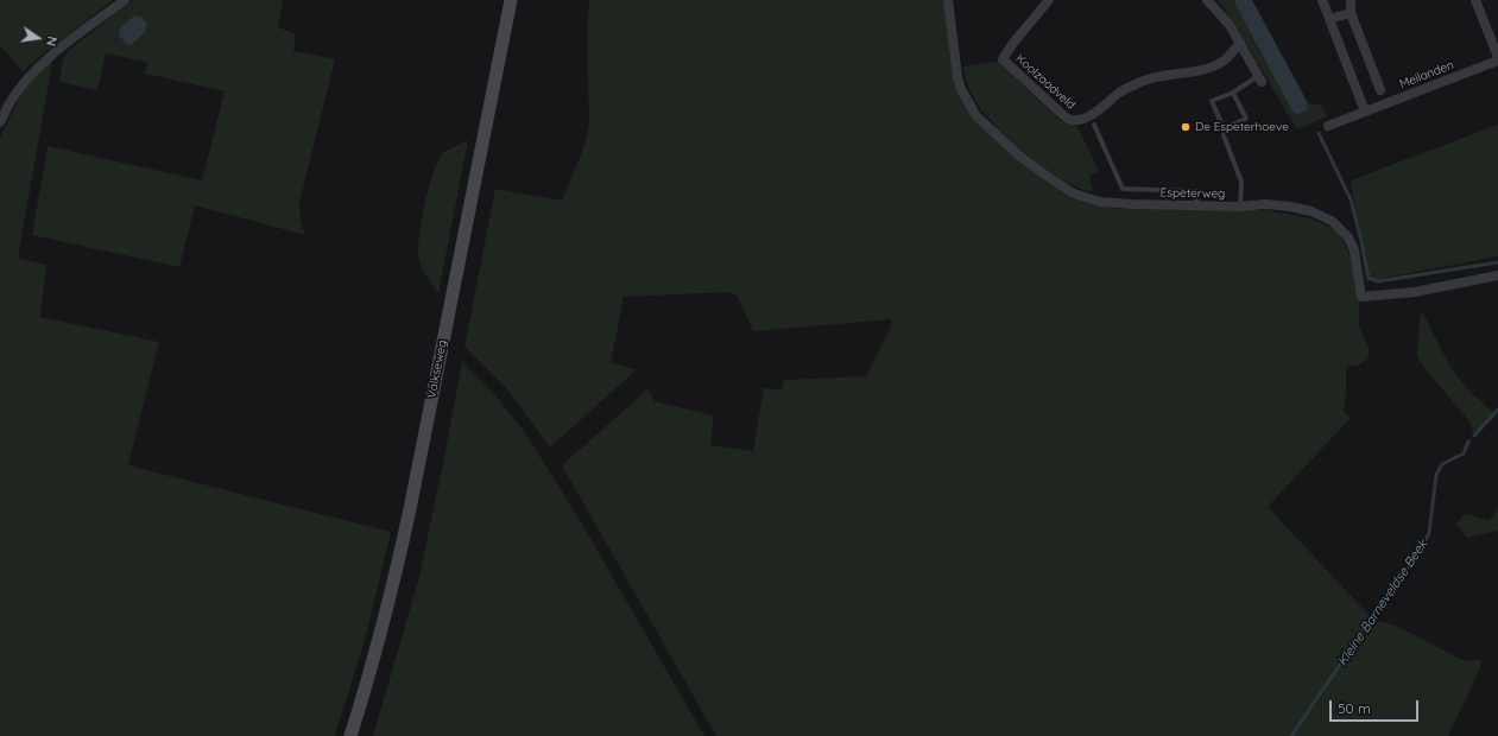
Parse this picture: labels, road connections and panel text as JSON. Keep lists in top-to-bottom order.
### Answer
{
  "streets": {
    "main road": ["Valkseweg"],
    "street": ["Meilanden", "Koolzaadveld", "Espeterweg"]
  },
  "water": ["Kleine Barneveldse Beek"],
  "places": ["De Espeterhoeve"],
  "scale_bar": "50 m",
  "north": "right"
}
